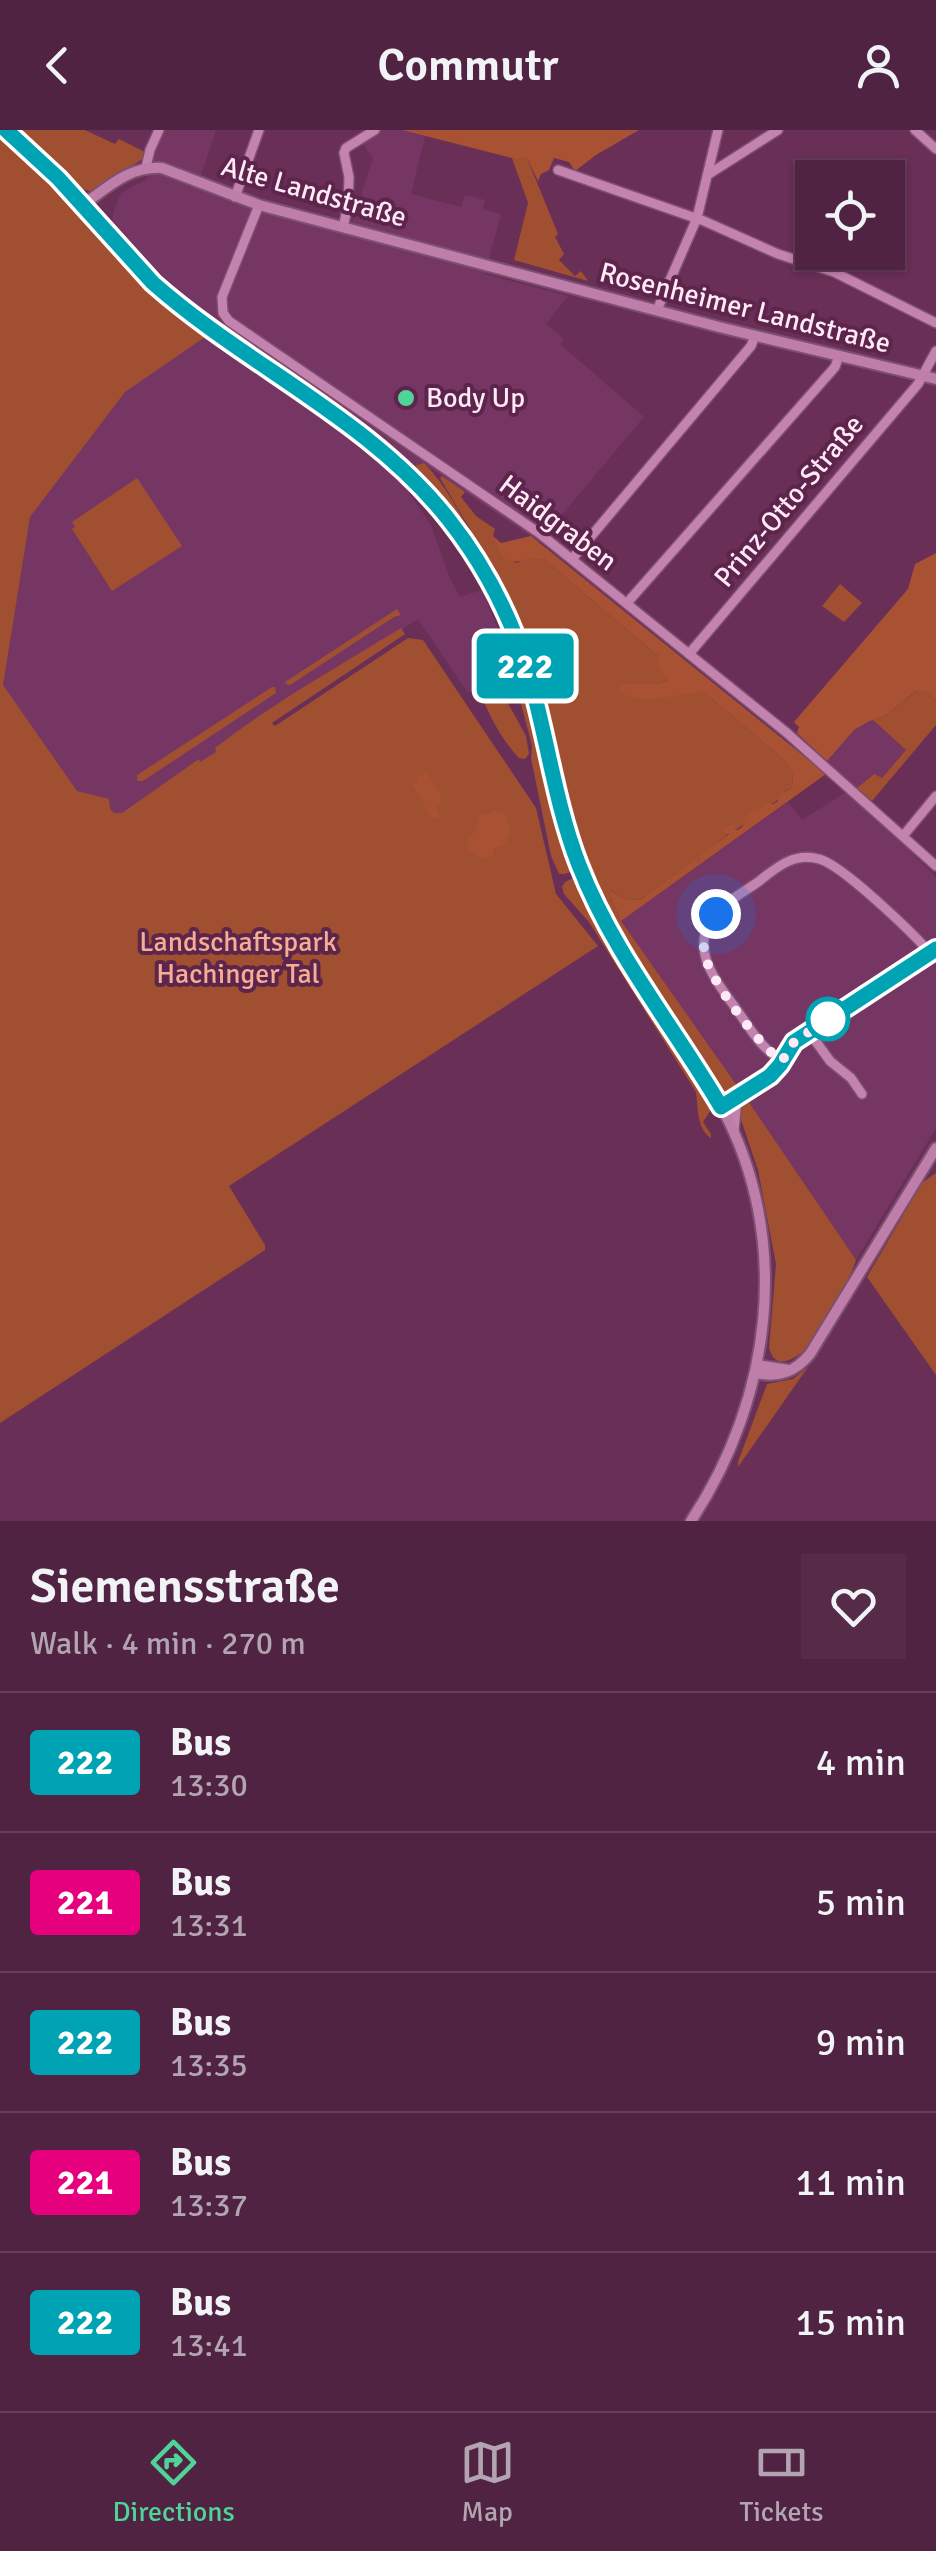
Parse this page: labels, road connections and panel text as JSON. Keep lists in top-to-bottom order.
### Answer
{
  "streets": {
    "main road": ["Alte Landstraße", "Rosenheimer Landstraße"],
    "street": ["Prinz-Otto-Straße", "Haidgraben"]
  },
  "crossings": [
    ["Alte Landstraße", "Rosenheimer Landstraße"],
    ["Alte Landstraße", "Haidgraben"],
    ["Rosenheimer Landstraße", "Prinz-Otto-Straße"],
    ["Prinz-Otto-Straße", "Haidgraben"]
  ],
  "parks": ["Landschaftspark Hachinger Tal"],
  "places": ["Body Up"],
  "lines": ["bus line 222"],
  "page": {
    "header": "Commutr",
    "on_map": "222",
    "heading": ["Siemensstraße", "Walk · 4 min · 270 m"],
    "list": [
      {
        "mark": "222",
        "name": "Bus",
        "note": "13:30",
        "value": "4 min"
      },
      {
        "mark": "221",
        "name": "Bus",
        "note": "13:31",
        "value": "5 min"
      },
      {
        "mark": "222",
        "name": "Bus",
        "note": "13:35",
        "value": "9 min"
      },
      {
        "mark": "221",
        "name": "Bus",
        "note": "13:37",
        "value": "11 min"
      },
      {
        "mark": "222",
        "name": "Bus",
        "note": "13:41",
        "value": "15 min"
      }
    ],
    "tabs": ["Directions", "Map", "Tickets"]
  }
}
